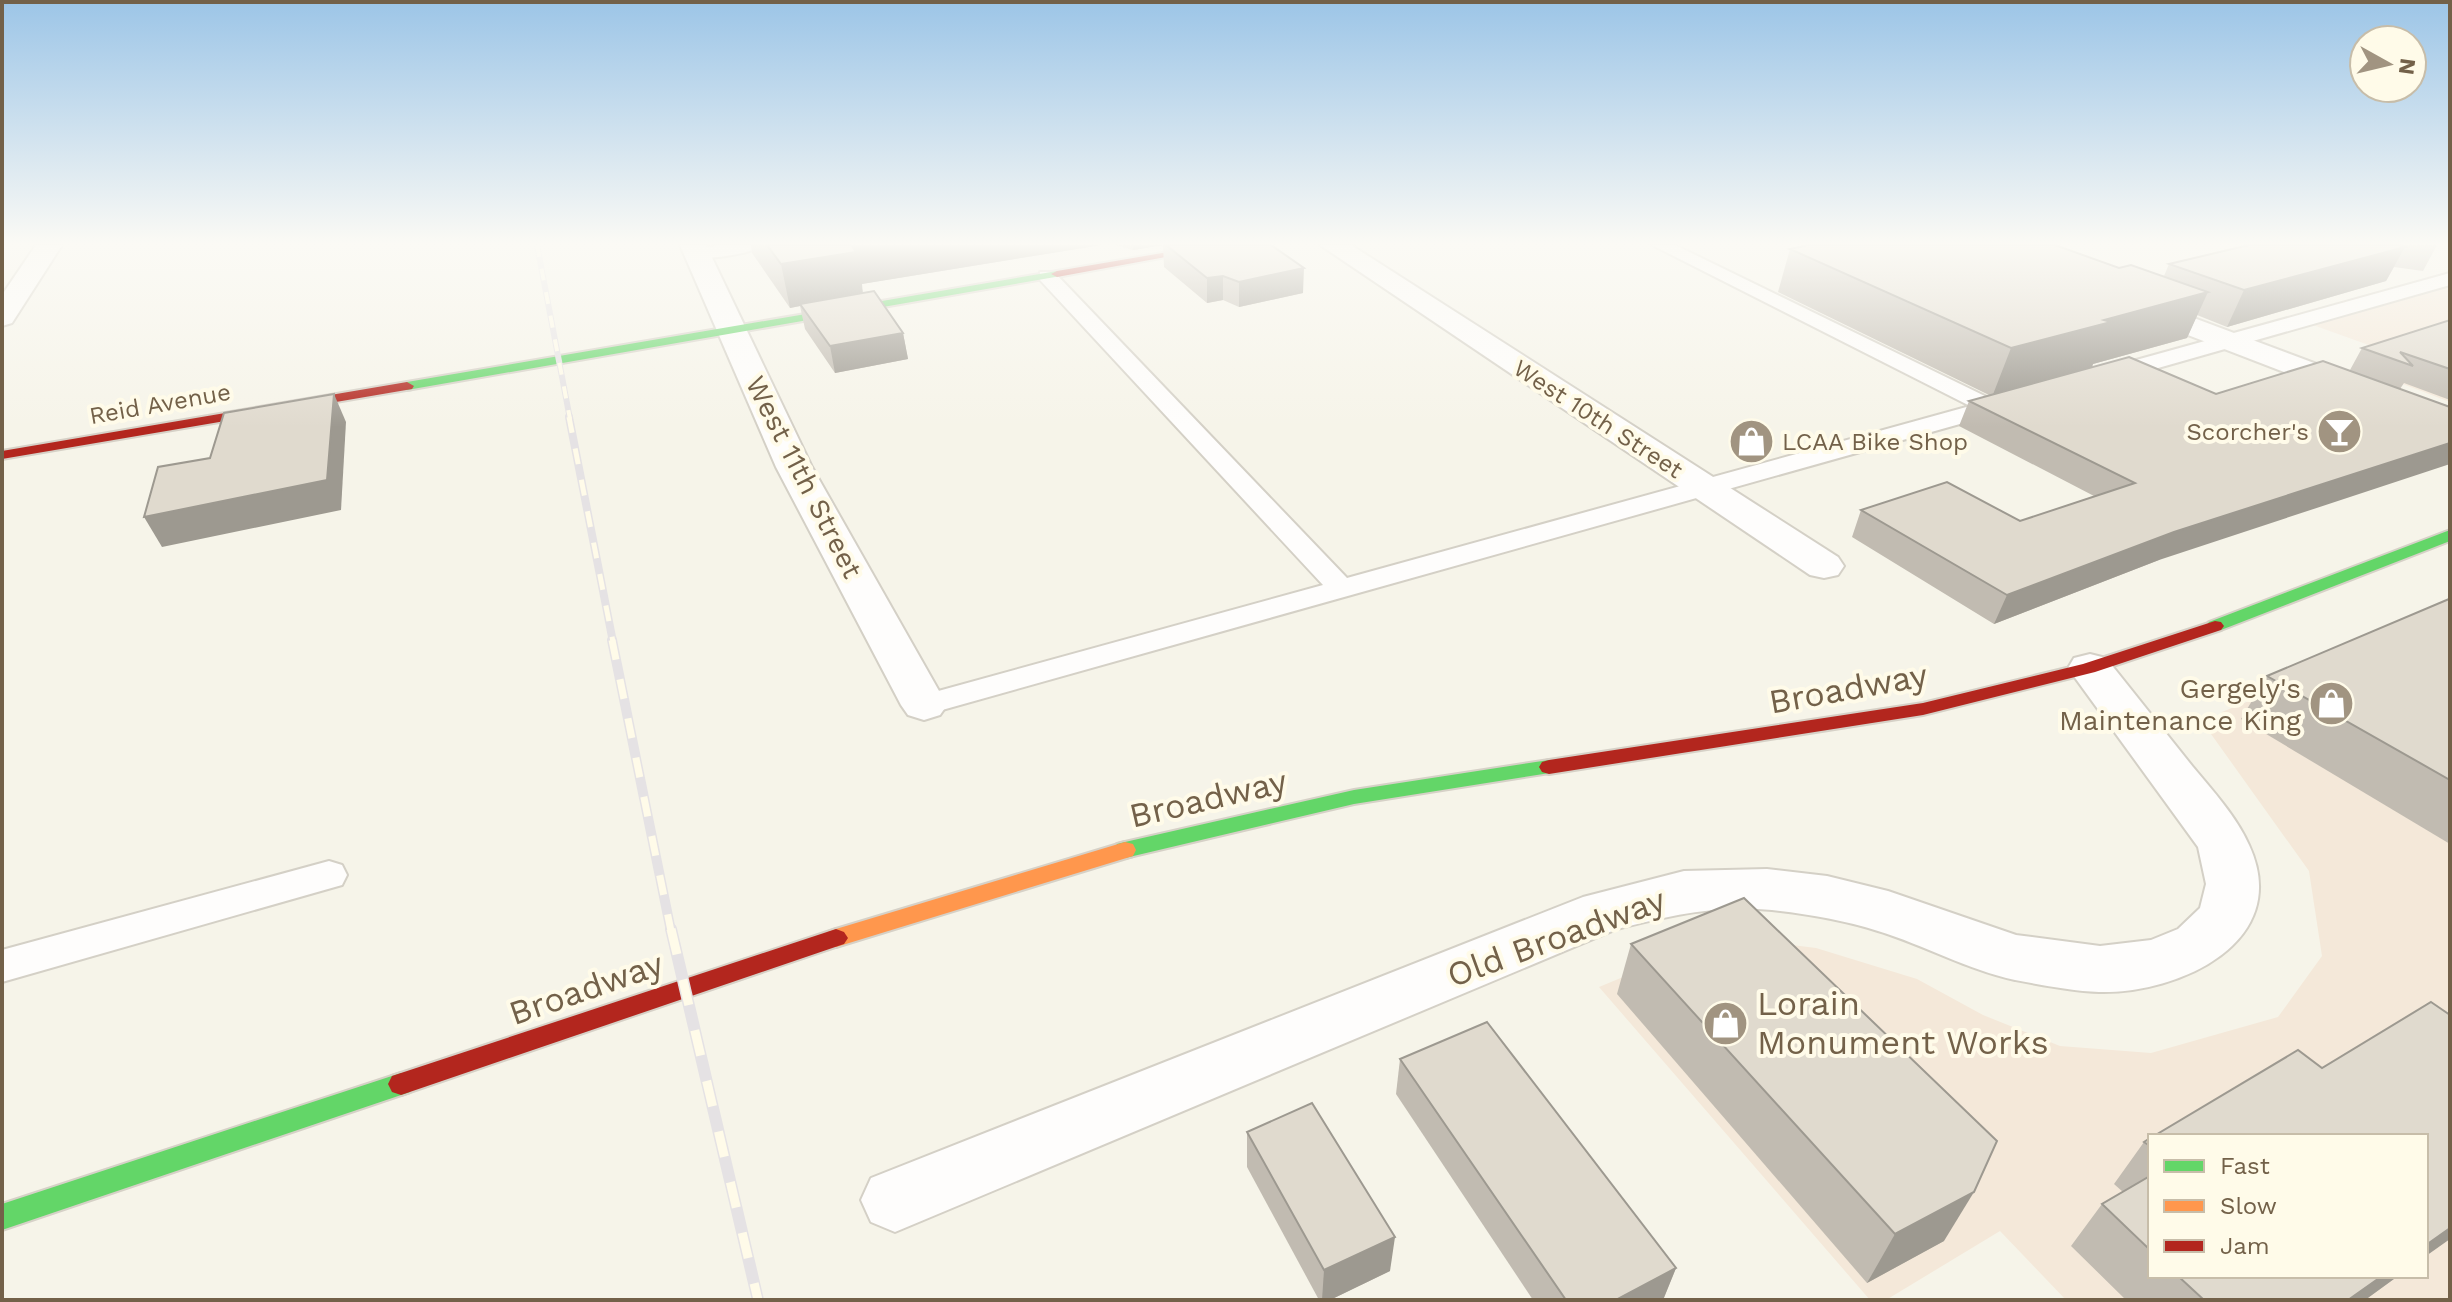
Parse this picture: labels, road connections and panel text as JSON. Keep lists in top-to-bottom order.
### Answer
{
  "streets": {
    "main road": ["Reid Avenue", "Broadway"],
    "street": ["West 10th Street", "West 11th Street", "Old Broadway"]
  },
  "crossings": [
    ["Reid Avenue", "West 11th Street"],
    ["Broadway", "Old Broadway"]
  ],
  "places": {
    "bar": ["Scorcher's"],
    "shop": ["LCAA Bike Shop", "Gergely's Maintenance King", "Lorain Monument Works"]
  },
  "legend": ["Fast", "Slow", "Jam"],
  "north": "right"
}
